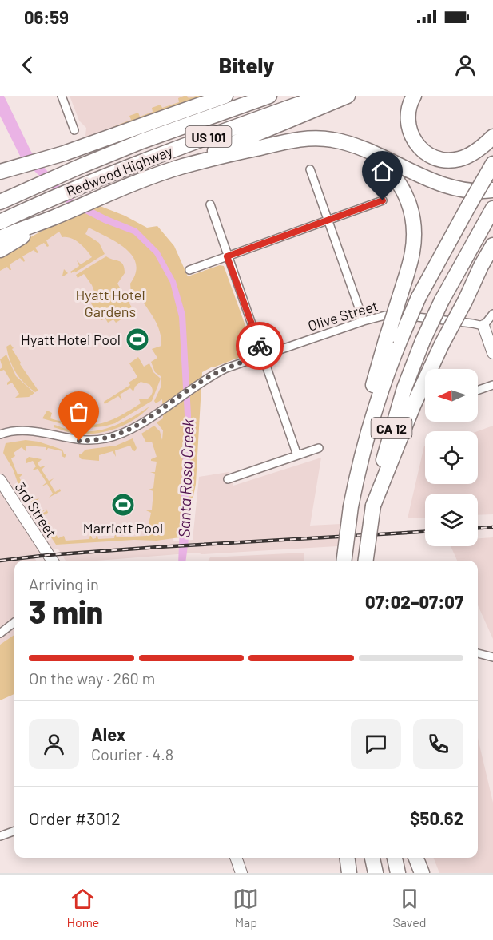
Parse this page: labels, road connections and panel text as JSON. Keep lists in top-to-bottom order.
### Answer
{
  "streets": {
    "highway": ["US 101", "Redwood Highway", "CA 12"],
    "main road": ["3rd Street"],
    "street": ["Olive Street"]
  },
  "water": ["Santa Rosa Creek"],
  "parks": ["Hyatt Hotel Gardens"],
  "places": {
    "sports": ["Hyatt Hotel Pool", "Marriott Pool"]
  },
  "north": "left",
  "page": {
    "status": "06:59",
    "header": "Bitely",
    "heading": ["3 min", "Arriving in", "07:02–07:07"],
    "panel": [
      "Alex",
      "Courier · 4.8",
      "Order #3012",
      "$50.62"
    ],
    "bar": "On the way · 260 m",
    "tabs": ["Home", "Map", "Saved"]
  }
}
